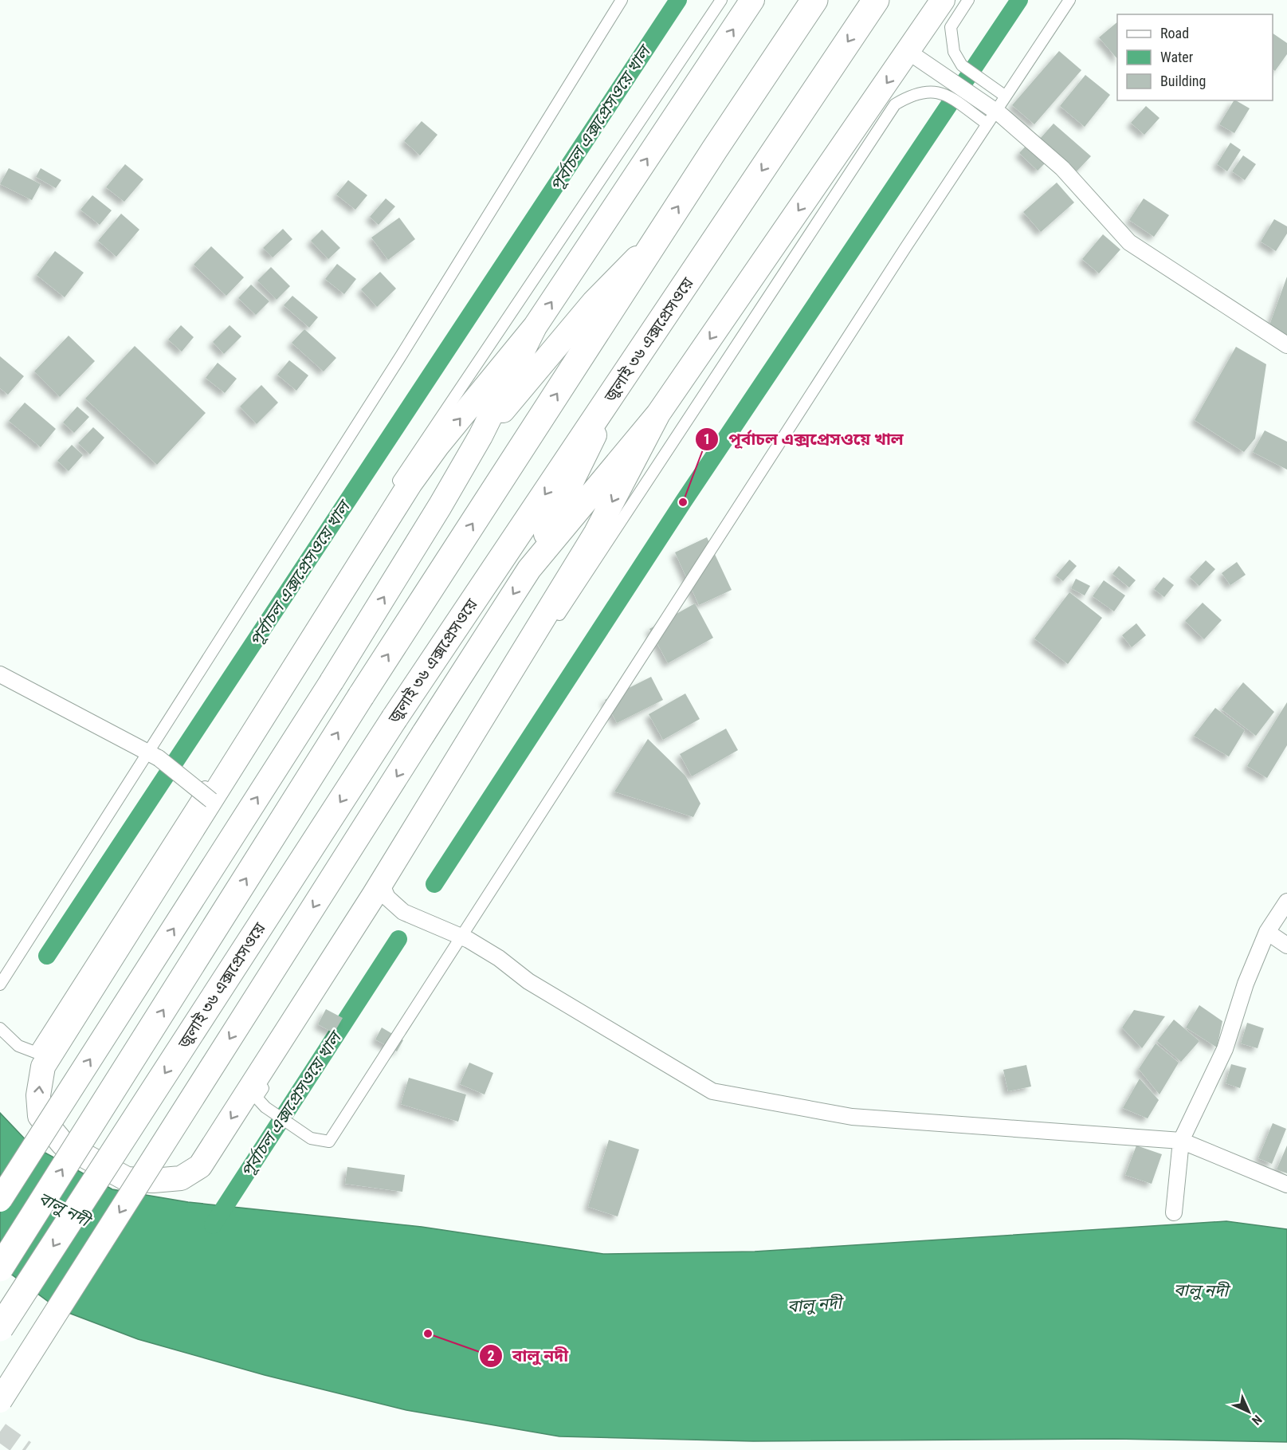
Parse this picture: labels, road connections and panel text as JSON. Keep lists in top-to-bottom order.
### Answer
{
  "streets": {
    "highway": ["জুলাই ৩৬ এক্সপ্রেসওয়ে"]
  },
  "water": ["পূর্বাচল এক্সপ্রেসওয়ে খাল", "বালু নদী"],
  "places": ["পূর্বাচল এক্সপ্রেসওয়ে খাল", "বালু নদী"],
  "legend": ["Road", "Water", "Building"],
  "north": "bottom right"
}
